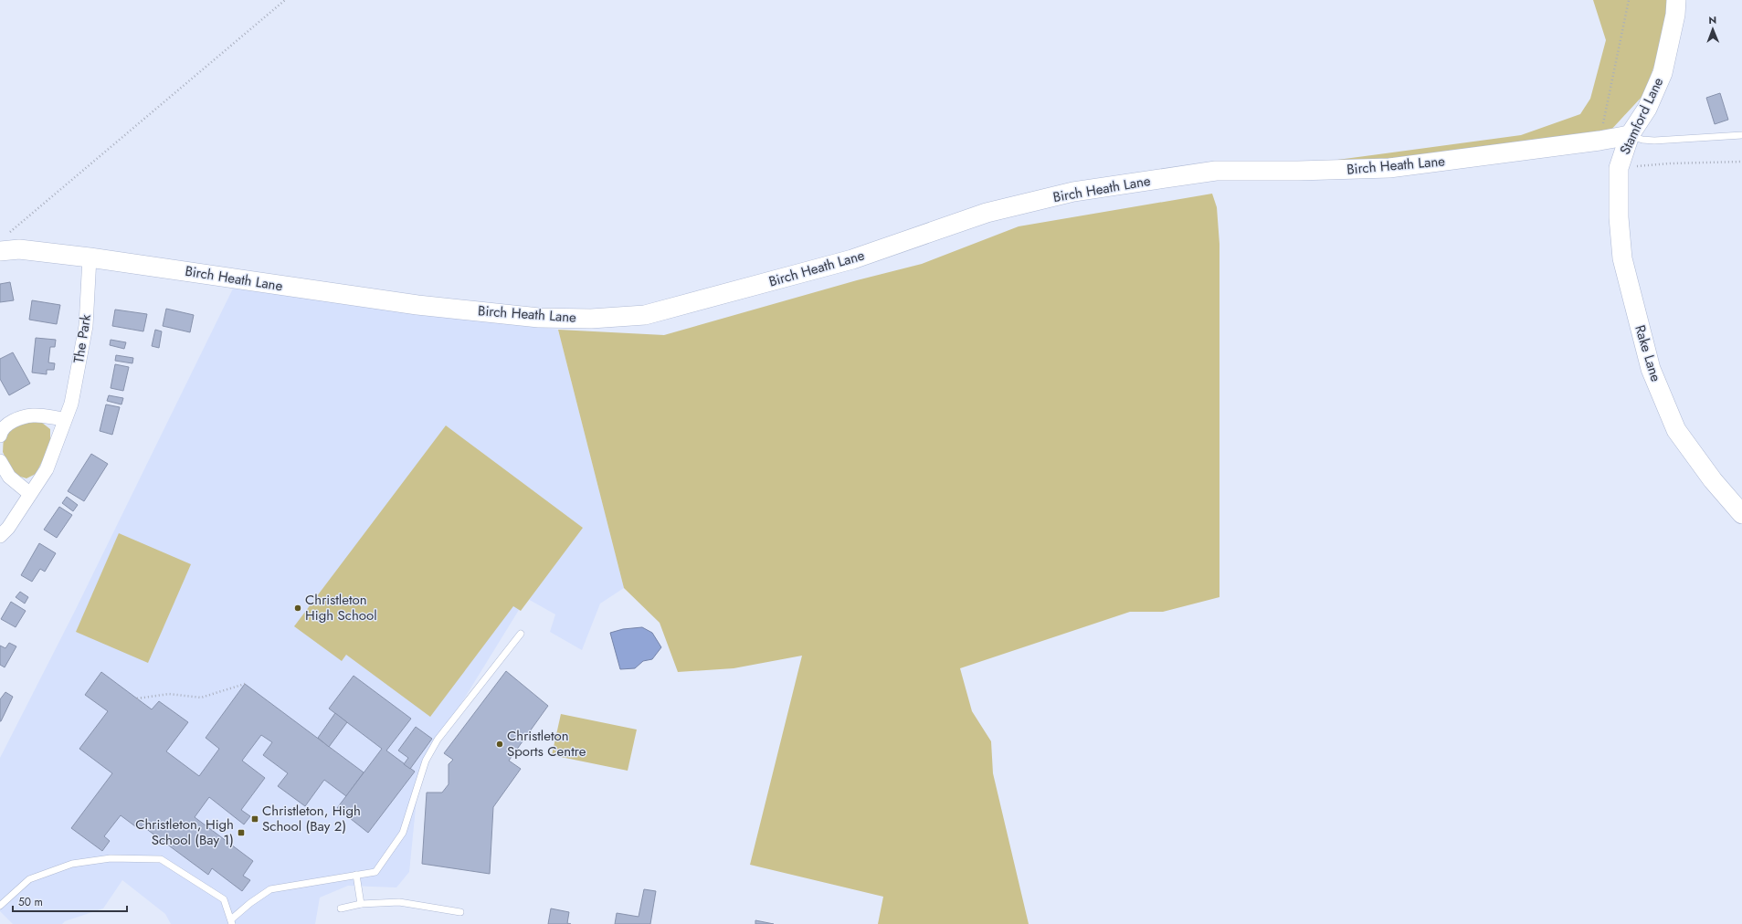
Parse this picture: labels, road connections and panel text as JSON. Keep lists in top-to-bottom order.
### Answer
{
  "streets": {
    "street": [
      "Stamford Lane",
      "Birch Heath Lane",
      "The Park",
      "Rake Lane"
    ]
  },
  "crossings": [
    ["Stamford Lane", "Birch Heath Lane"],
    ["Stamford Lane", "Rake Lane"],
    ["Birch Heath Lane", "The Park"]
  ],
  "places": {
    "other": ["Christleton High School", "Christleton Sports Centre"],
    "transit": ["Christleton, High School (Bay 2)", "Christleton, High School (Bay 1)"]
  },
  "scale_bar": "50 m",
  "north": "top"
}
